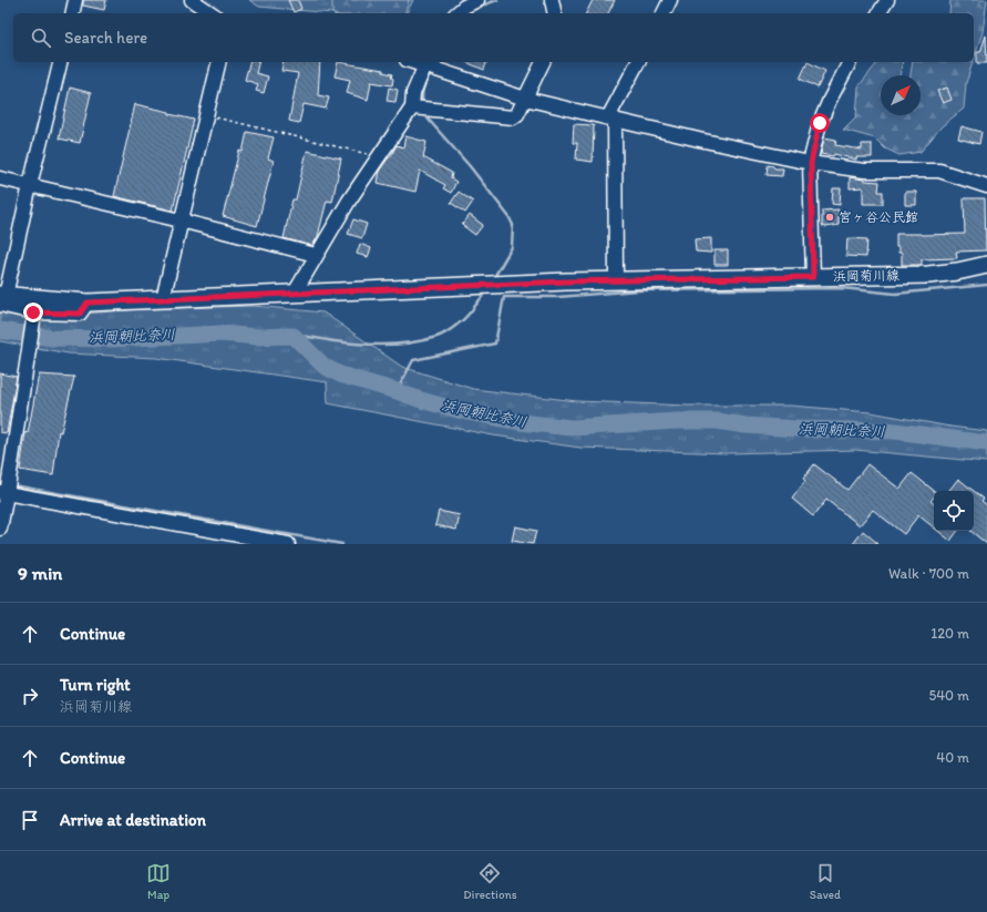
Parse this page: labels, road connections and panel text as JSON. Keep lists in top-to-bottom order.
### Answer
{
  "streets": {
    "main road": ["浜岡菊川線"]
  },
  "water": ["浜岡朝比奈川"],
  "places": ["宮ヶ谷公民館"],
  "north": "top right",
  "page": {
    "search": "Search here",
    "heading": ["9 min", "Walk · 700 m"],
    "list": [
      ["Continue", "120 m"],
      ["Turn right", "浜岡菊川線", "540 m"],
      ["Continue", "40 m"],
      "Arrive at destination"
    ],
    "nav": ["Map", "Directions", "Saved"]
  }
}
